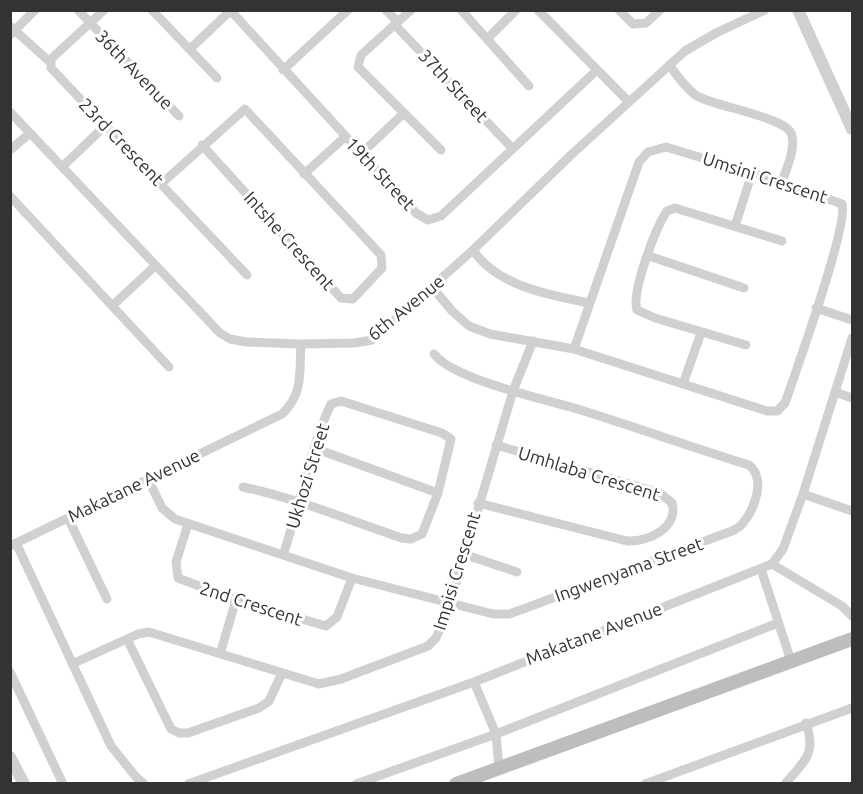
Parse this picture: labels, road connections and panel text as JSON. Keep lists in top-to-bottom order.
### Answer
{
  "streets": {
    "street": [
      "36th Avenue",
      "37th Street",
      "23rd Crescent",
      "19th Street",
      "Umsini Crescent",
      "Intshe Crescent",
      "6th Avenue",
      "Umhlaba Crescent",
      "Ukhozi Street",
      "Makatane Avenue",
      "Ingwenyama Street",
      "Impisi Crescent",
      "2nd Crescent"
    ]
  },
  "crossings": [
    ["37th Street", "19th Street"],
    ["Umsini Crescent", "6th Avenue"],
    ["Umsini Crescent", "Impisi Crescent"],
    ["6th Avenue", "Makatane Avenue"],
    ["Umhlaba Crescent", "Impisi Crescent"],
    ["Ukhozi Street", "Ingwenyama Street"],
    ["Makatane Avenue", "Ingwenyama Street"],
    ["Makatane Avenue", "Impisi Crescent"],
    ["Ingwenyama Street", "Impisi Crescent"],
    ["Ingwenyama Street", "2nd Crescent"]
  ]
}
